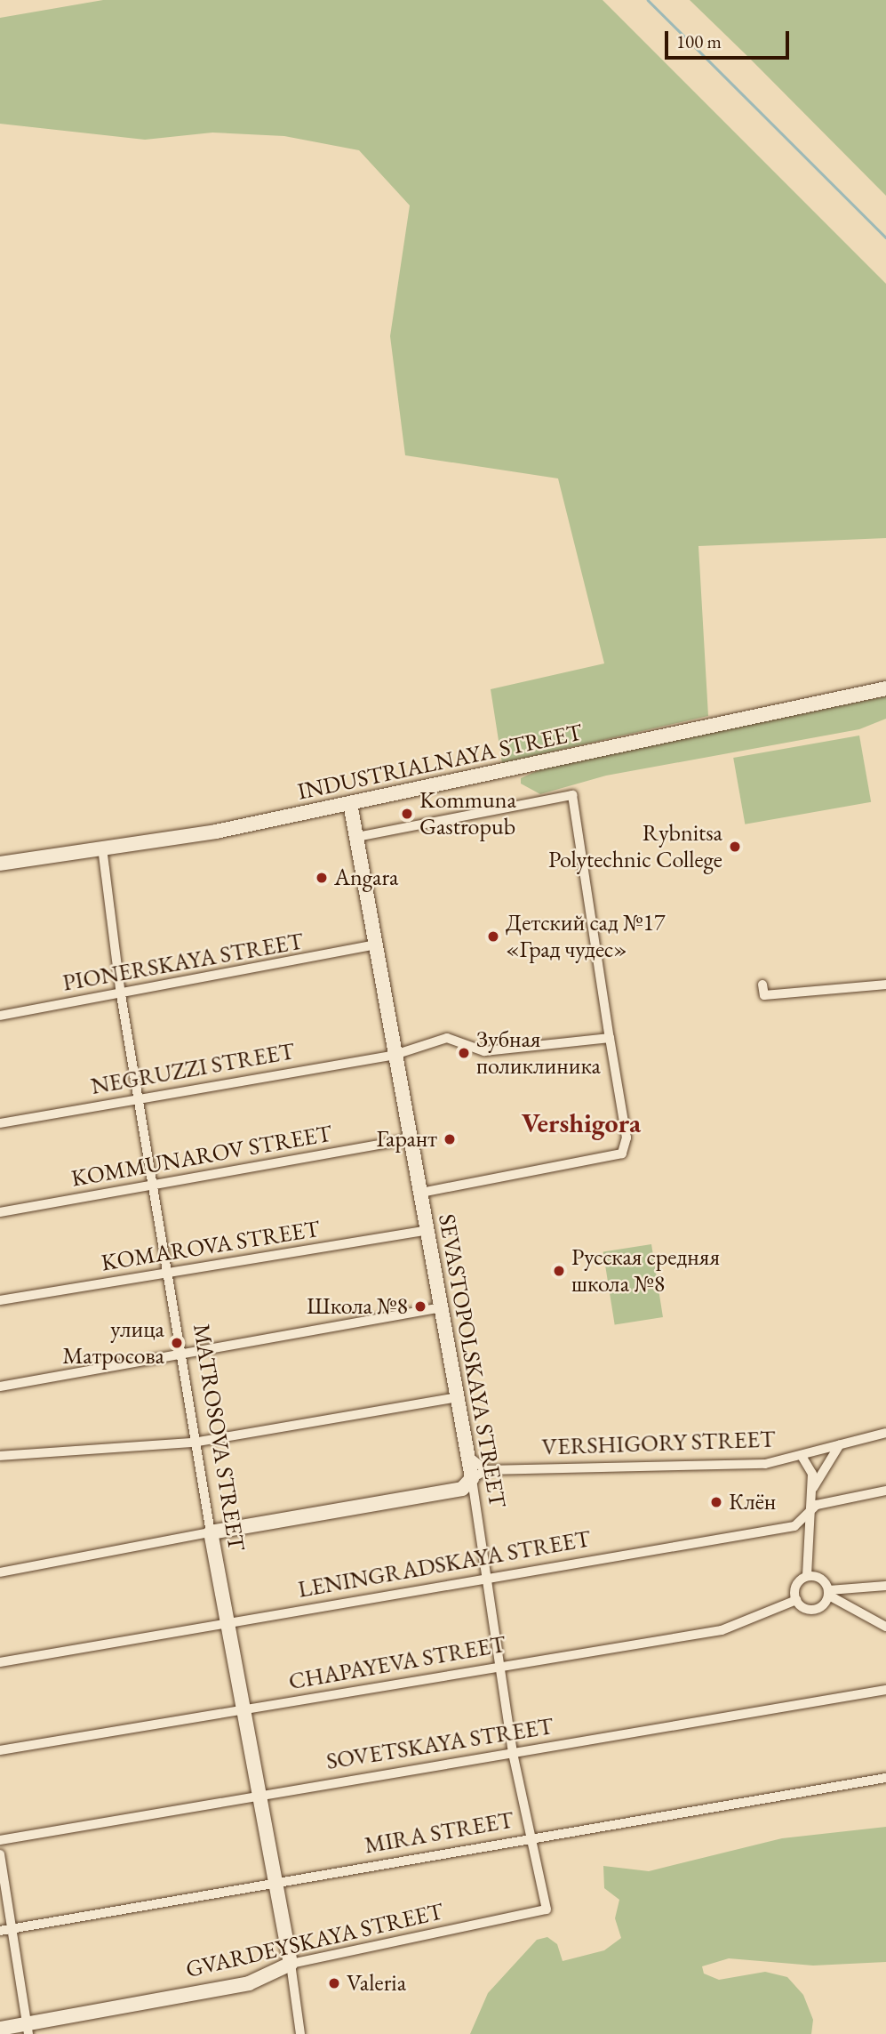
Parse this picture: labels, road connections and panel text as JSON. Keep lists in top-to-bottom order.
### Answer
{
  "streets": {
    "street": [
      "INDUSTRIALNAYA STREET",
      "PIONERSKAYA STREET",
      "NEGRUZZI STREET",
      "KOMMUNAROV STREET",
      "KOMAROVA STREET",
      "SEVASTOPOLSKAYA STREET",
      "MATROSOVA STREET",
      "VERSHIGORY STREET",
      "LENINGRADSKAYA STREET",
      "CHAPAYEVA STREET",
      "SOVETSKAYA STREET",
      "MIRA STREET",
      "GVARDEYSKAYA STREET"
    ]
  },
  "crossings": [
    ["INDUSTRIALNAYA STREET", "SEVASTOPOLSKAYA STREET"],
    ["INDUSTRIALNAYA STREET", "MATROSOVA STREET"],
    ["PIONERSKAYA STREET", "SEVASTOPOLSKAYA STREET"],
    ["PIONERSKAYA STREET", "MATROSOVA STREET"],
    ["NEGRUZZI STREET", "SEVASTOPOLSKAYA STREET"],
    ["NEGRUZZI STREET", "MATROSOVA STREET"],
    ["KOMMUNAROV STREET", "SEVASTOPOLSKAYA STREET"],
    ["KOMMUNAROV STREET", "MATROSOVA STREET"],
    ["KOMAROVA STREET", "SEVASTOPOLSKAYA STREET"],
    ["KOMAROVA STREET", "MATROSOVA STREET"],
    ["SEVASTOPOLSKAYA STREET", "LENINGRADSKAYA STREET"],
    ["SEVASTOPOLSKAYA STREET", "CHAPAYEVA STREET"],
    ["SEVASTOPOLSKAYA STREET", "SOVETSKAYA STREET"],
    ["SEVASTOPOLSKAYA STREET", "MIRA STREET"],
    ["SEVASTOPOLSKAYA STREET", "GVARDEYSKAYA STREET"],
    ["MATROSOVA STREET", "LENINGRADSKAYA STREET"],
    ["MATROSOVA STREET", "CHAPAYEVA STREET"],
    ["MATROSOVA STREET", "SOVETSKAYA STREET"],
    ["MATROSOVA STREET", "MIRA STREET"],
    ["MATROSOVA STREET", "GVARDEYSKAYA STREET"]
  ],
  "districts": ["Vershigora"],
  "places": [
    "Kommuna Gastropub",
    "Rybnitsa Polytechnic College",
    "Angara",
    "Детский сад №17 «Град чудес»",
    "Зубная поликлиника",
    "Гарант",
    "Русская средняя школа №8",
    "Школа №8",
    "улица Матросова",
    "Клён",
    "Valeria"
  ],
  "scale_bar": "100 m"
}
